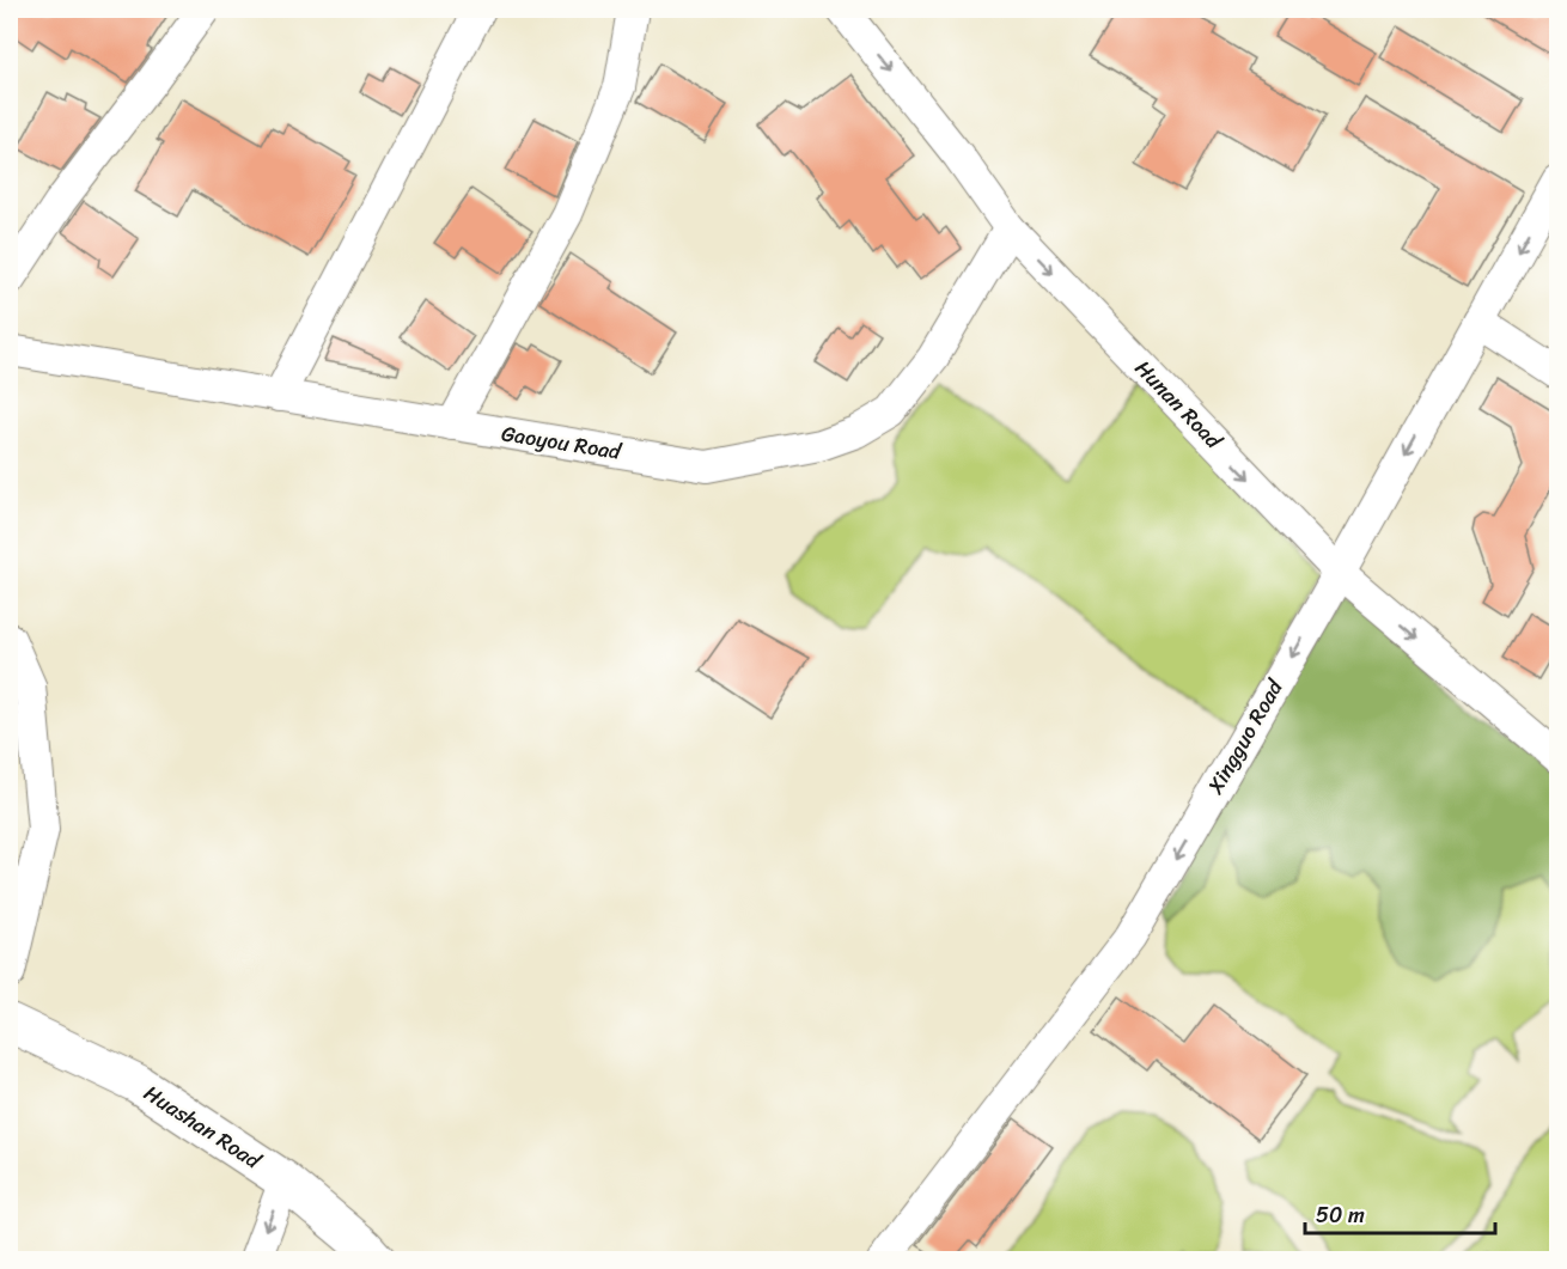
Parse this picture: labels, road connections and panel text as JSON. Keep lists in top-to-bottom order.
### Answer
{
  "streets": {
    "main road": ["Huashan Road"],
    "street": ["Hunan Road", "Gaoyou Road", "Xingguo Road"]
  },
  "crossings": [
    ["Hunan Road", "Gaoyou Road"],
    ["Hunan Road", "Xingguo Road"]
  ],
  "one_way": ["Hunan Road", "Xingguo Road"],
  "scale_bar": "50 m"
}
